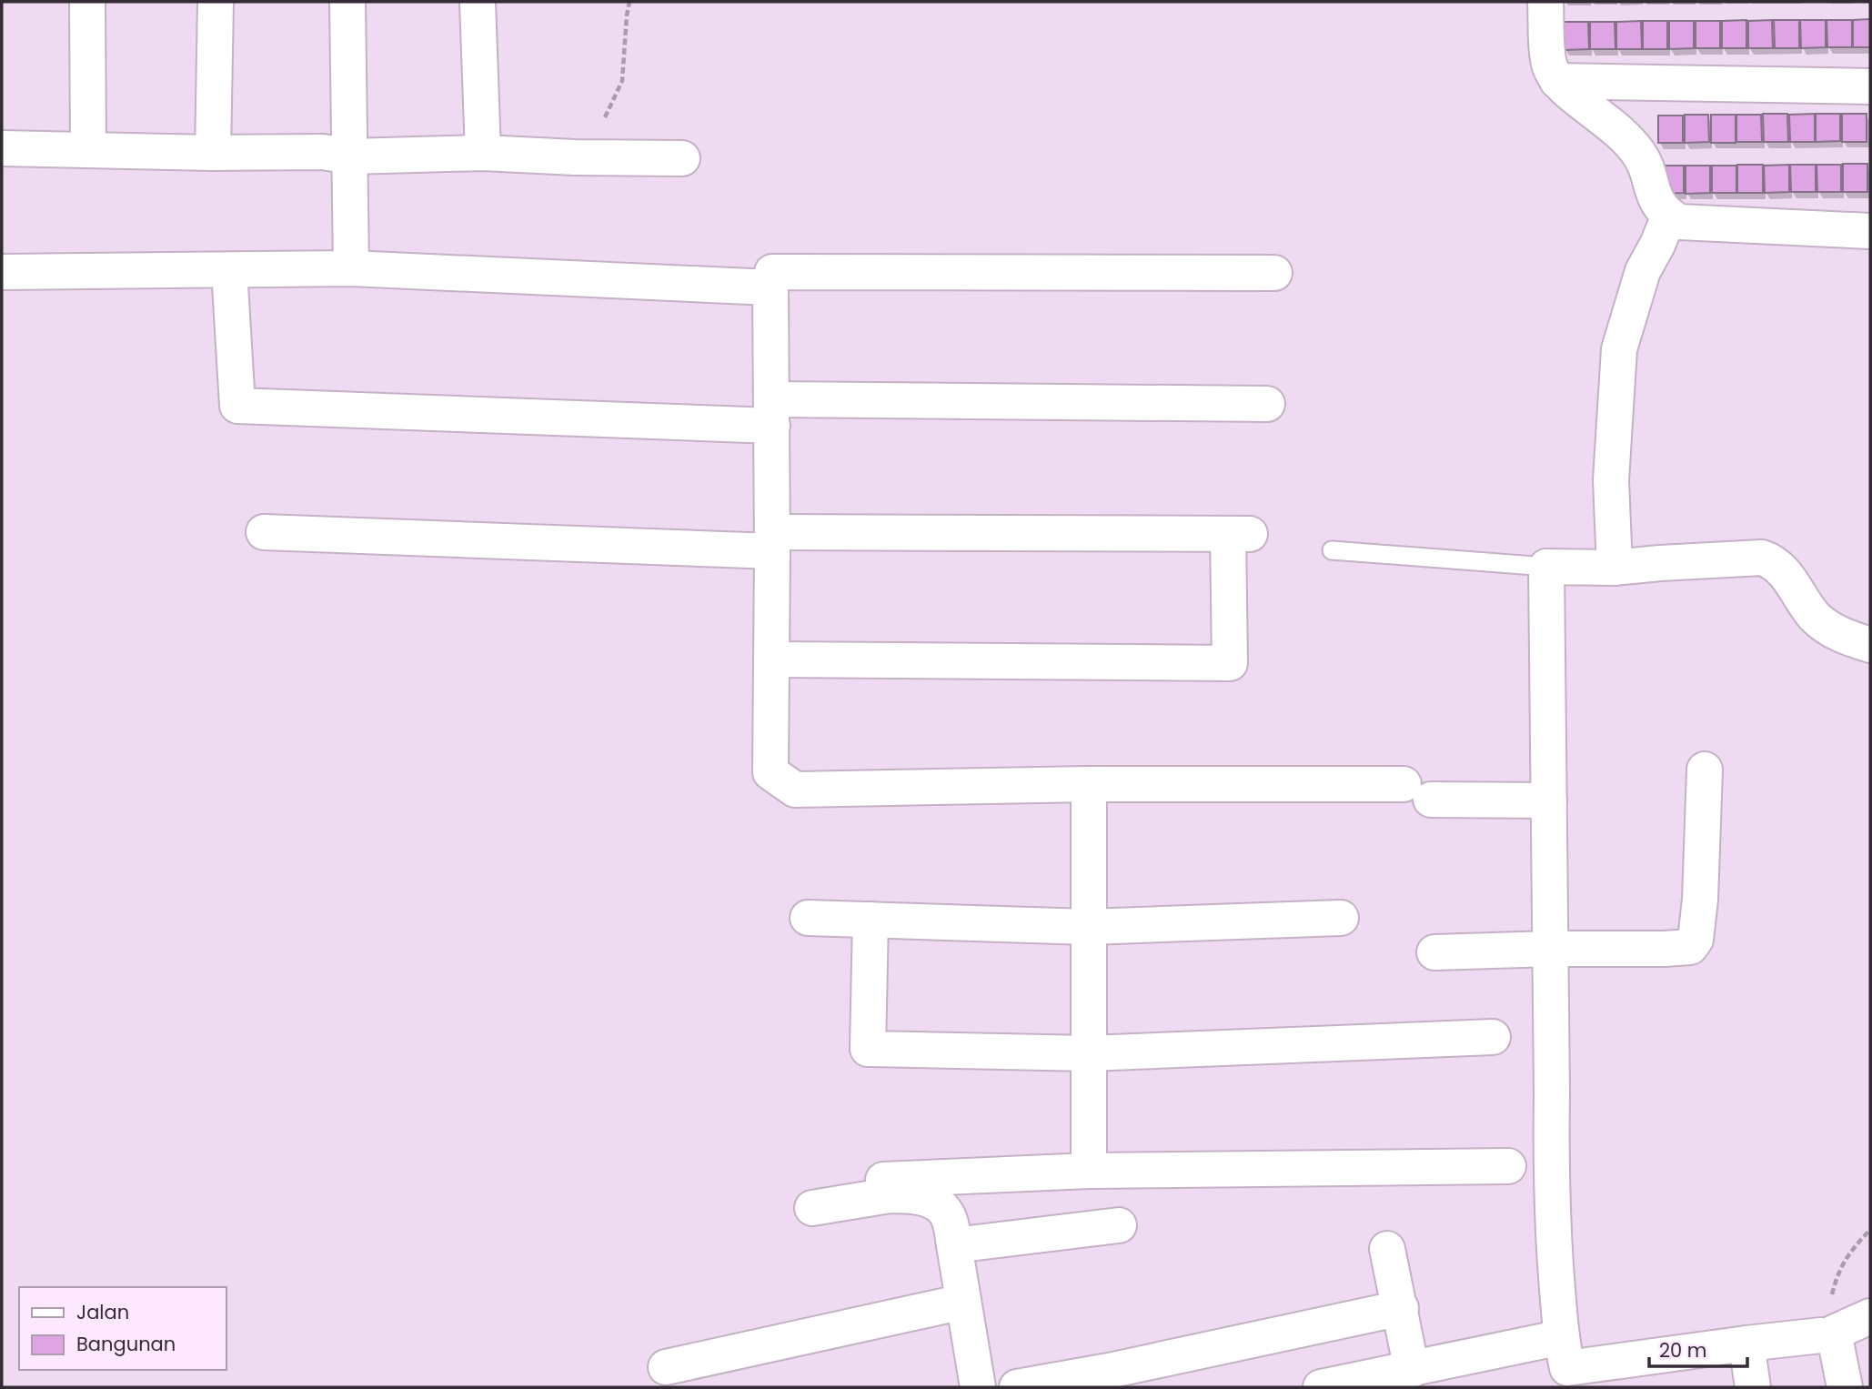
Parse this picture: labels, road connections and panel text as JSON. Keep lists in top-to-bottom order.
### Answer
{
  "legend": ["Jalan", "Bangunan"],
  "scale_bar": "20 m"
}
